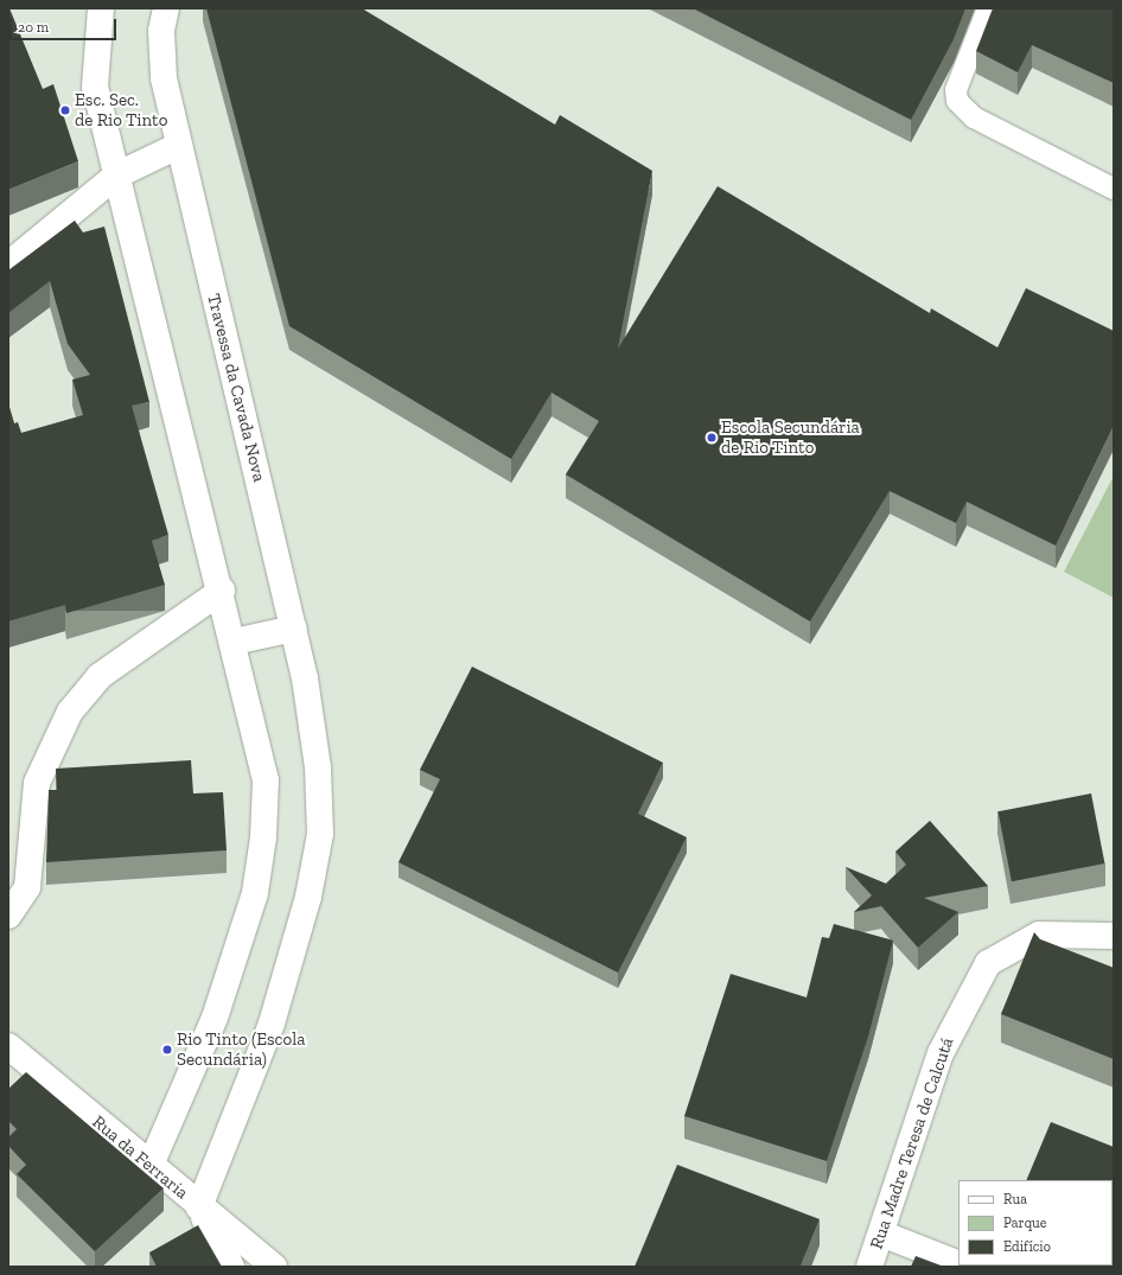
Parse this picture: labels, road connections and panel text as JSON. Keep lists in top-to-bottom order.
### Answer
{
  "streets": {
    "street": ["Travessa da Cavada Nova", "Rua Madre Teresa de Calcutá", "Rua da Ferraria"]
  },
  "crossings": [
    ["Travessa da Cavada Nova", "Rua da Ferraria"]
  ],
  "places": ["Esc. Sec. de Rio Tinto", "Escola Secundária de Rio Tinto", "Rio Tinto (Escola Secundária)"],
  "legend": ["Rua", "Parque", "Edifício"],
  "scale_bar": "20 m"
}
